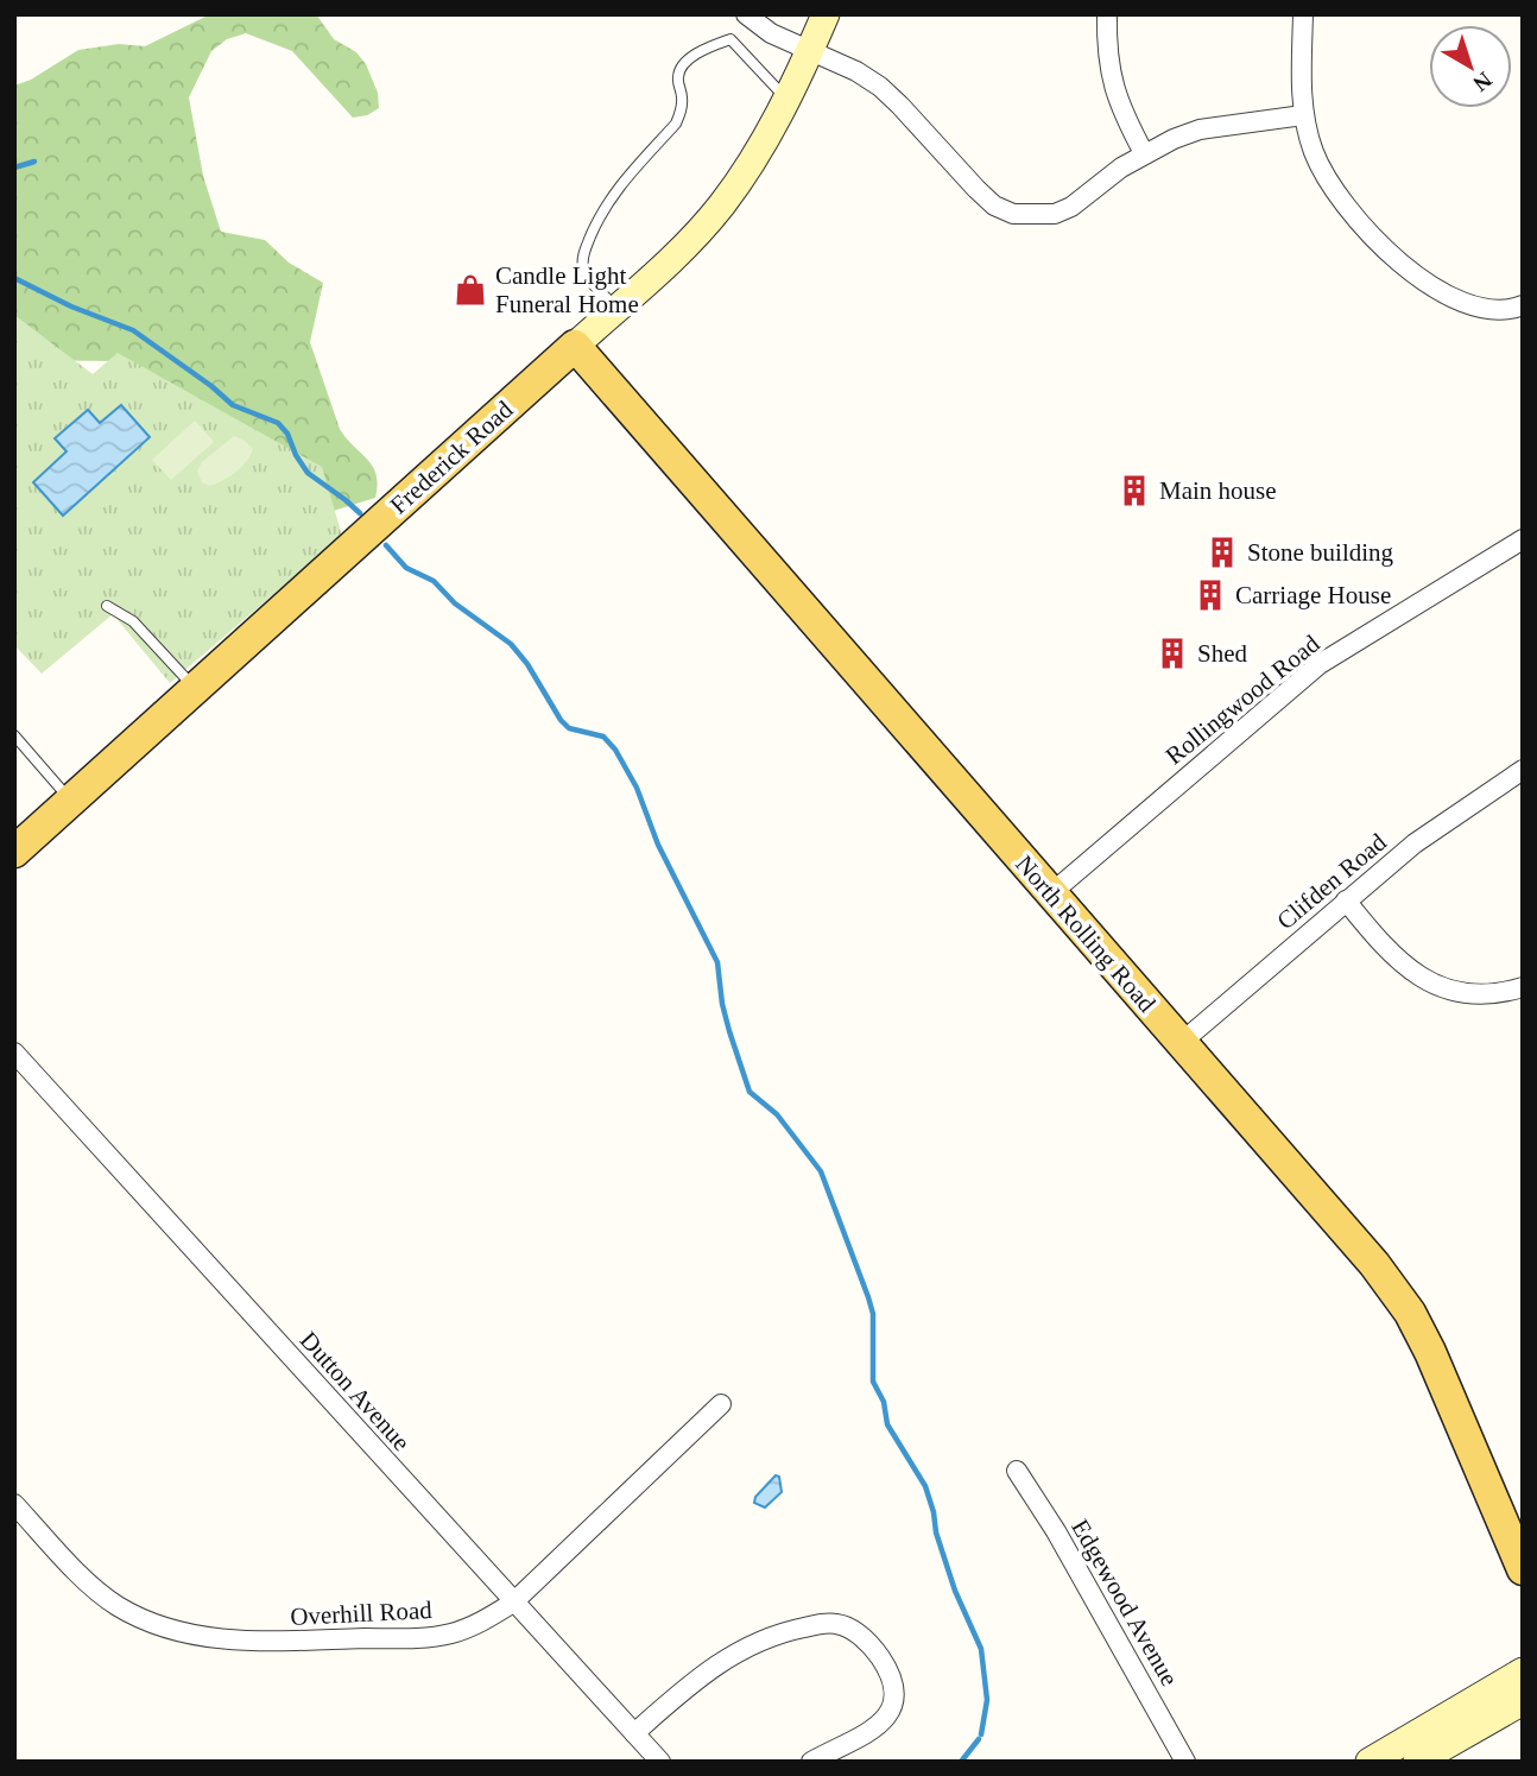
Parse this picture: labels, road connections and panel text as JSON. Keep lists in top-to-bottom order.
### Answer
{
  "streets": {
    "main road": ["Frederick Road", "North Rolling Road"],
    "street": [
      "Rollingwood Road",
      "Clifden Road",
      "Dutton Avenue",
      "Edgewood Avenue",
      "Overhill Road"
    ]
  },
  "crossings": [
    ["Frederick Road", "North Rolling Road"],
    ["Rollingwood Road", "North Rolling Road"],
    ["Clifden Road", "North Rolling Road"],
    ["Dutton Avenue", "Overhill Road"]
  ],
  "places": {
    "shop": ["Candle Light Funeral Home"],
    "building": [
      "Main house",
      "Stone building",
      "Carriage House",
      "Shed"
    ]
  },
  "north": "bottom right"
}
